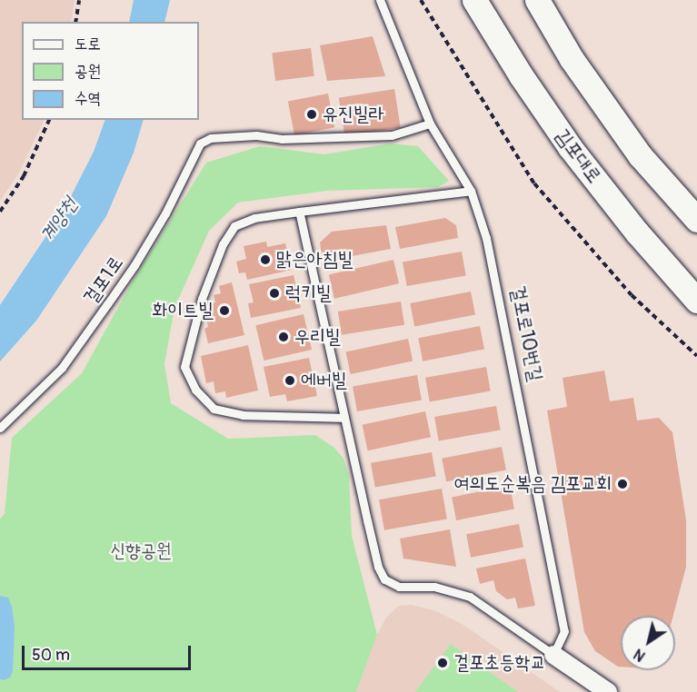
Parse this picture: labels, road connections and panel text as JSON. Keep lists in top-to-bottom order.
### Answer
{
  "streets": {
    "main road": ["김포대로"],
    "lane": ["걸포1로", "걸포로10번길"]
  },
  "crossings": [
    ["걸포1로", "걸포로10번길"]
  ],
  "water": ["계양천"],
  "parks": ["신향공원"],
  "places": [
    "유진빌라",
    "맑은아침빌",
    "럭키빌",
    "화이트빌",
    "우리빌",
    "에버빌",
    "여의도순복음 김포교회",
    "걸포초등학교"
  ],
  "legend": ["도로", "공원", "수역"],
  "scale_bar": "50 m",
  "north": "bottom left"
}
